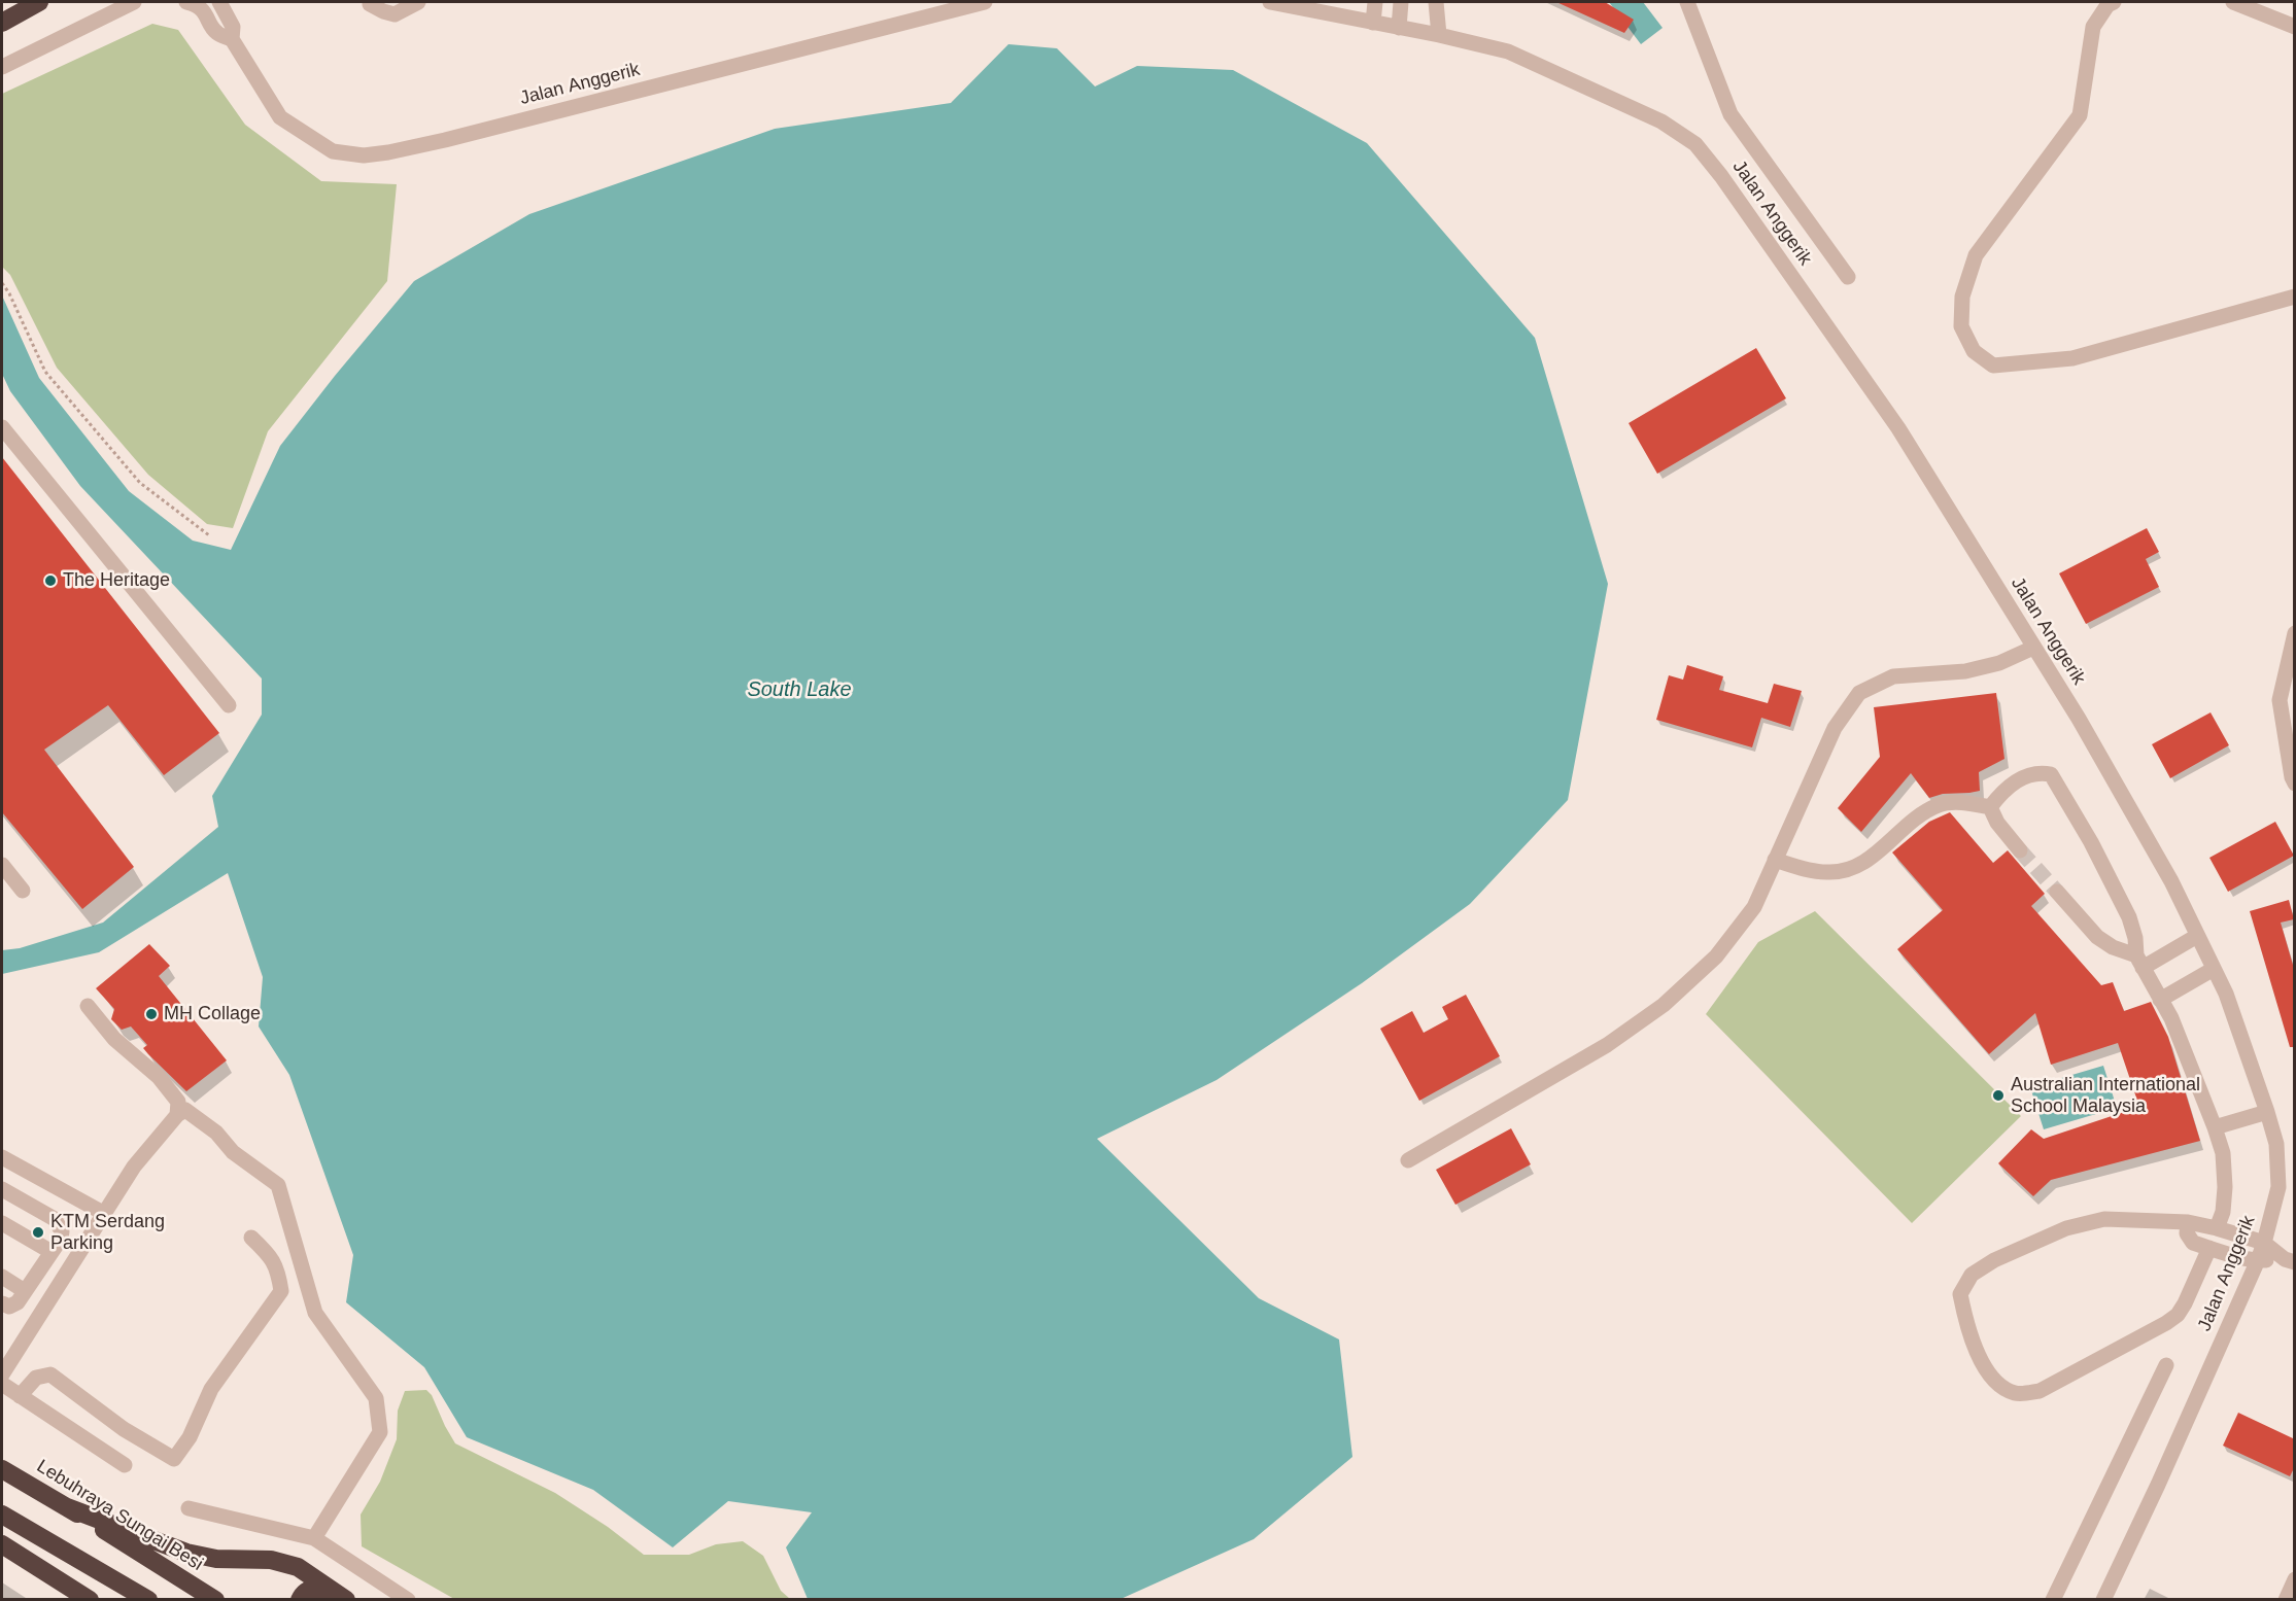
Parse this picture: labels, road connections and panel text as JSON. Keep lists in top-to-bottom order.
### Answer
{
  "streets": {
    "highway": ["Lebuhraya Sungai Besi"],
    "street": ["Jalan Anggerik"]
  },
  "water": ["South Lake"],
  "places": [
    "The Heritage",
    "MH Collage",
    "Australian International School Malaysia",
    "KTM Serdang Parking"
  ]
}
